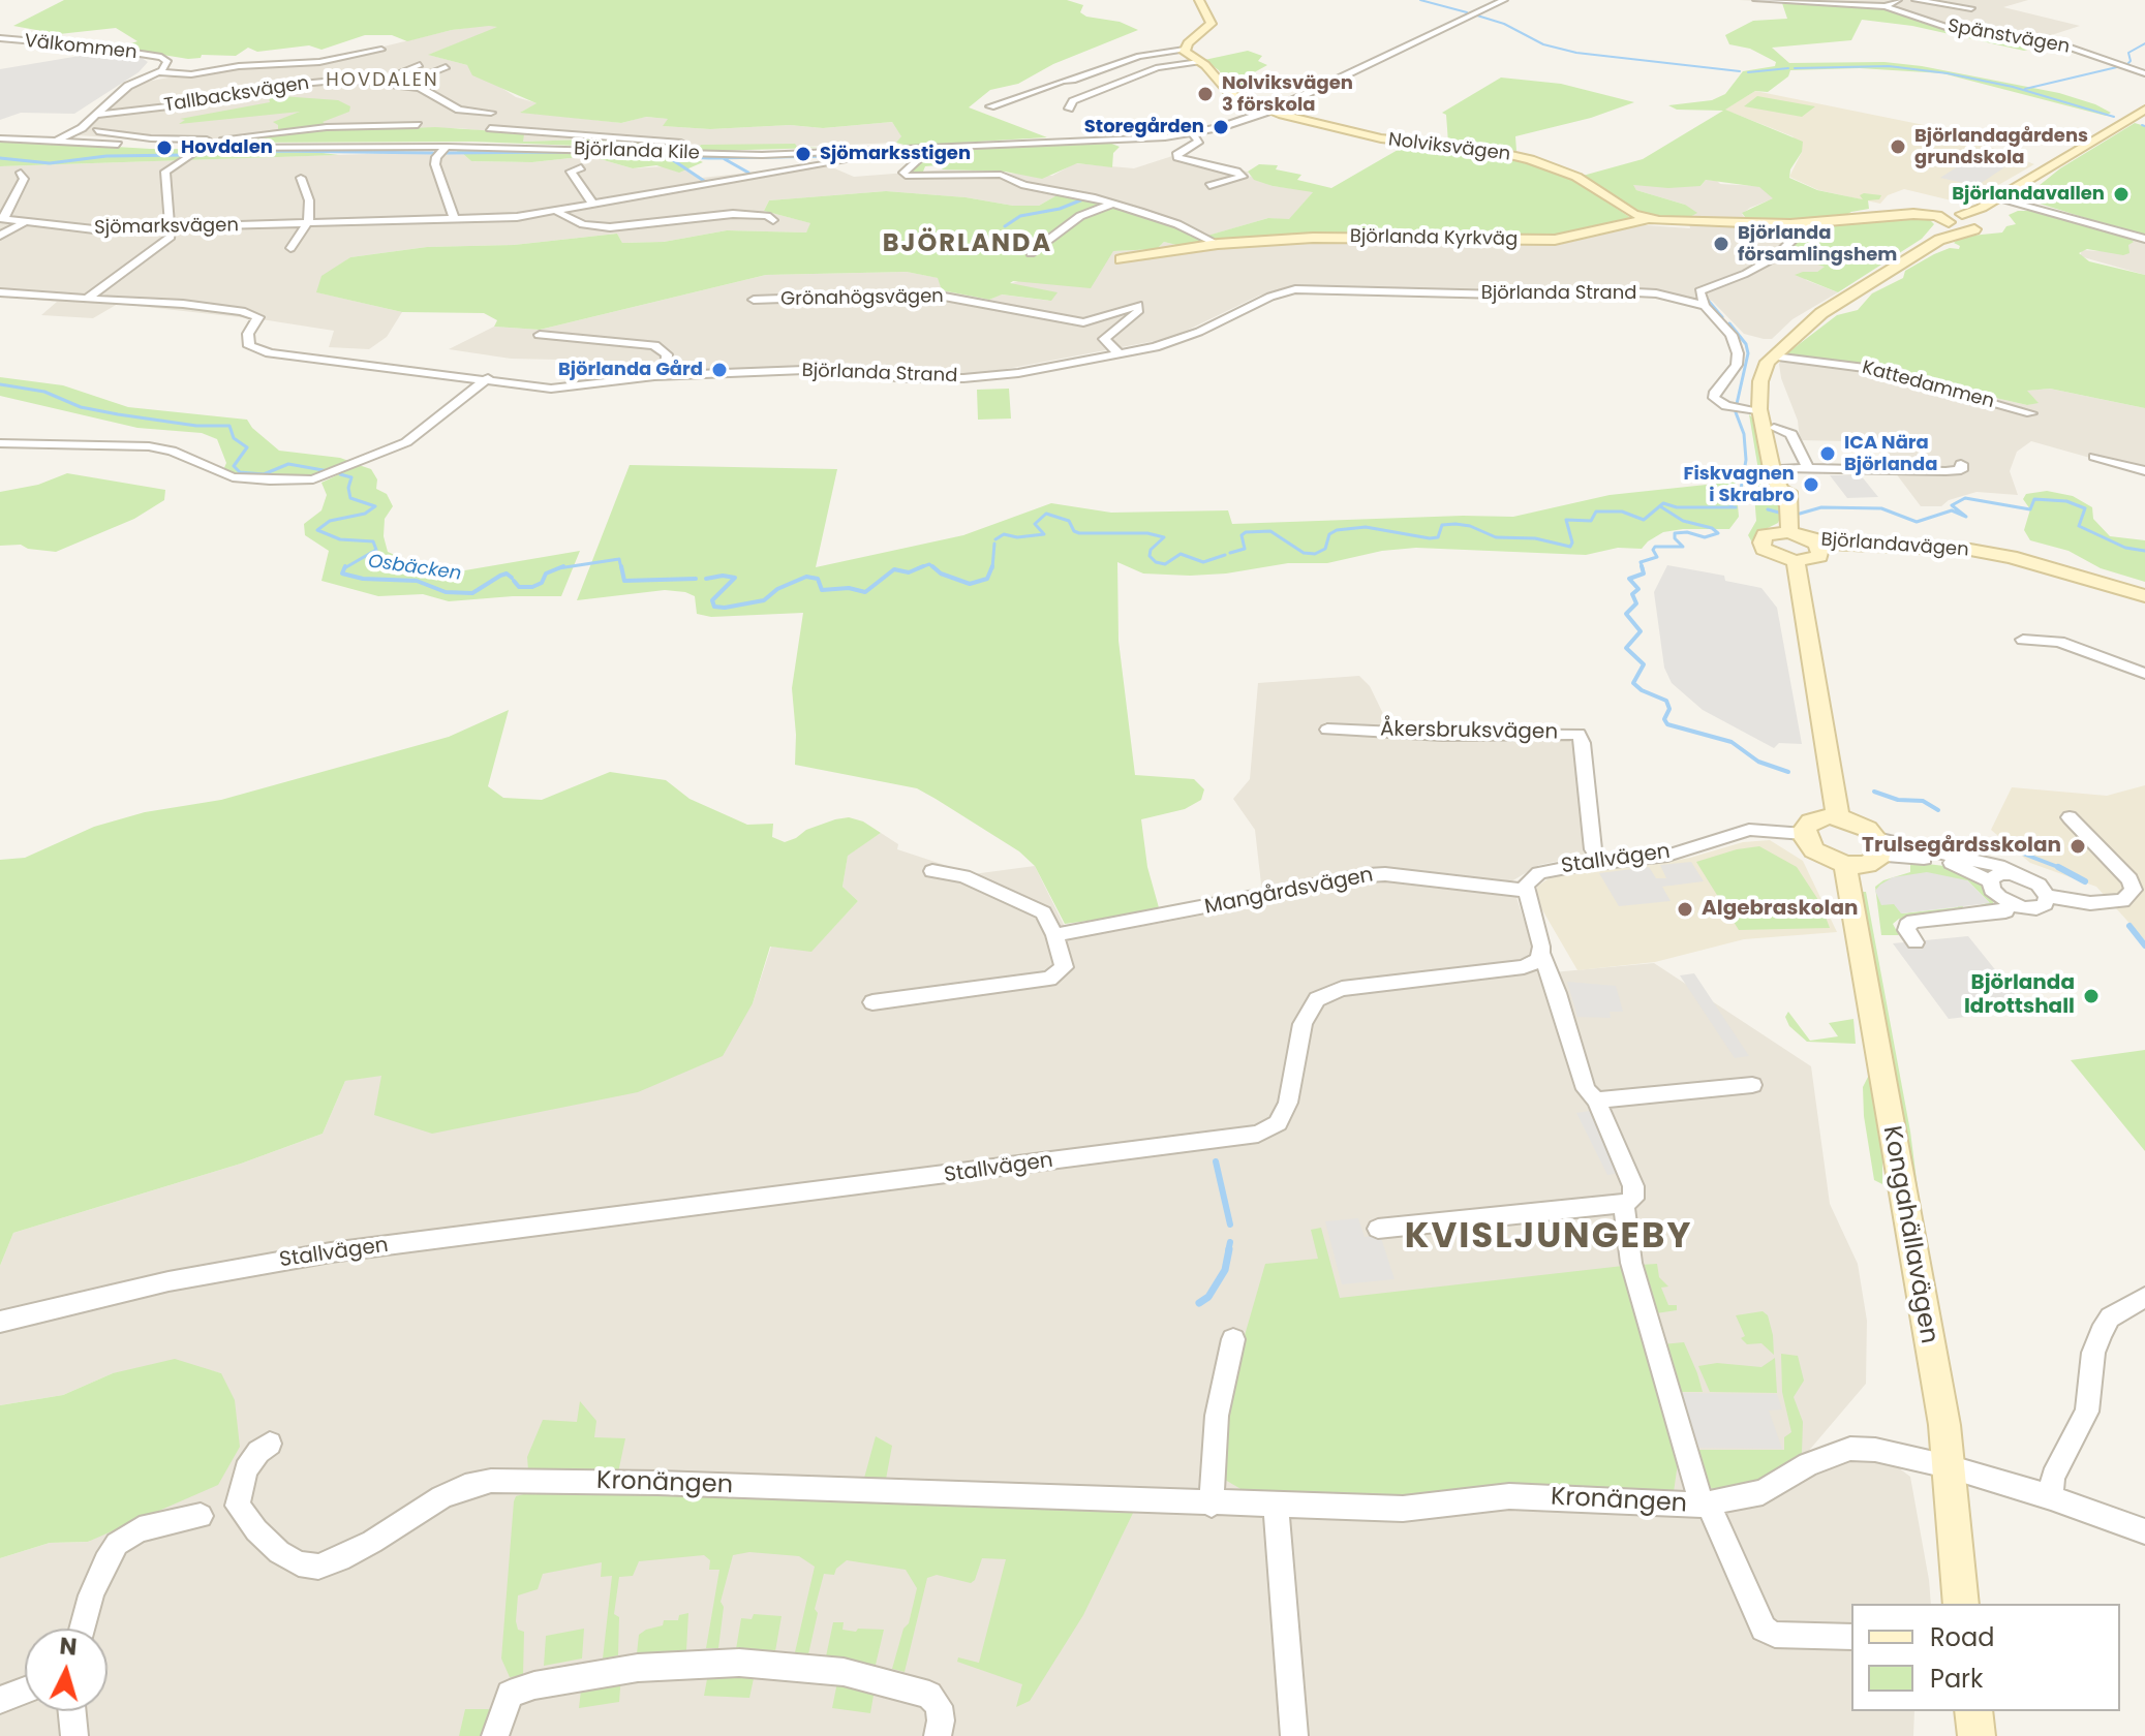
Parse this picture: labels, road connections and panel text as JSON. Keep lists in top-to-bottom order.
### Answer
{
  "streets": {
    "street": [
      "Spänstvägen",
      "Välkommen",
      "Tallbacksvägen",
      "Nolviksvägen",
      "Björlanda Kile",
      "Sjömarksvägen",
      "Björlanda Kyrkväg",
      "Björlanda Strand",
      "Grönahögsvägen",
      "Kattedammen",
      "Björlandavägen",
      "Åkersbruksvägen",
      "Stallvägen",
      "Mangårdsvägen",
      "Kongahällavägen",
      "Kronängen"
    ]
  },
  "crossings": [
    ["Välkommen", "Tallbacksvägen"],
    ["Välkommen", "Björlanda Kile"],
    ["Nolviksvägen", "Björlanda Kile"],
    ["Nolviksvägen", "Björlanda Kyrkväg"],
    ["Björlanda Kile", "Björlanda Kyrkväg"],
    ["Björlanda Strand", "Grönahögsvägen"],
    ["Åkersbruksvägen", "Stallvägen"],
    ["Stallvägen", "Mangårdsvägen"],
    ["Kongahällavägen", "Kronängen"]
  ],
  "districts": ["HOVDALEN", "BJÖRLANDA", "KVISLJUNGEBY"],
  "water": ["Osbäcken"],
  "places": [
    "Nolviksvägen 3 förskola",
    "Storegården",
    "Björlandagårdens grundskola",
    "Hovdalen",
    "Sjömarksstigen",
    "Björlandavallen",
    "Björlanda församlingshem",
    "Björlanda Gård",
    "ICA Nära Björlanda",
    "Fiskvagnen i Skrabro",
    "Trulsegårdsskolan",
    "Algebraskolan",
    "Björlanda Idrottshall"
  ],
  "legend": ["Road", "Park"],
  "north": "top"
}
